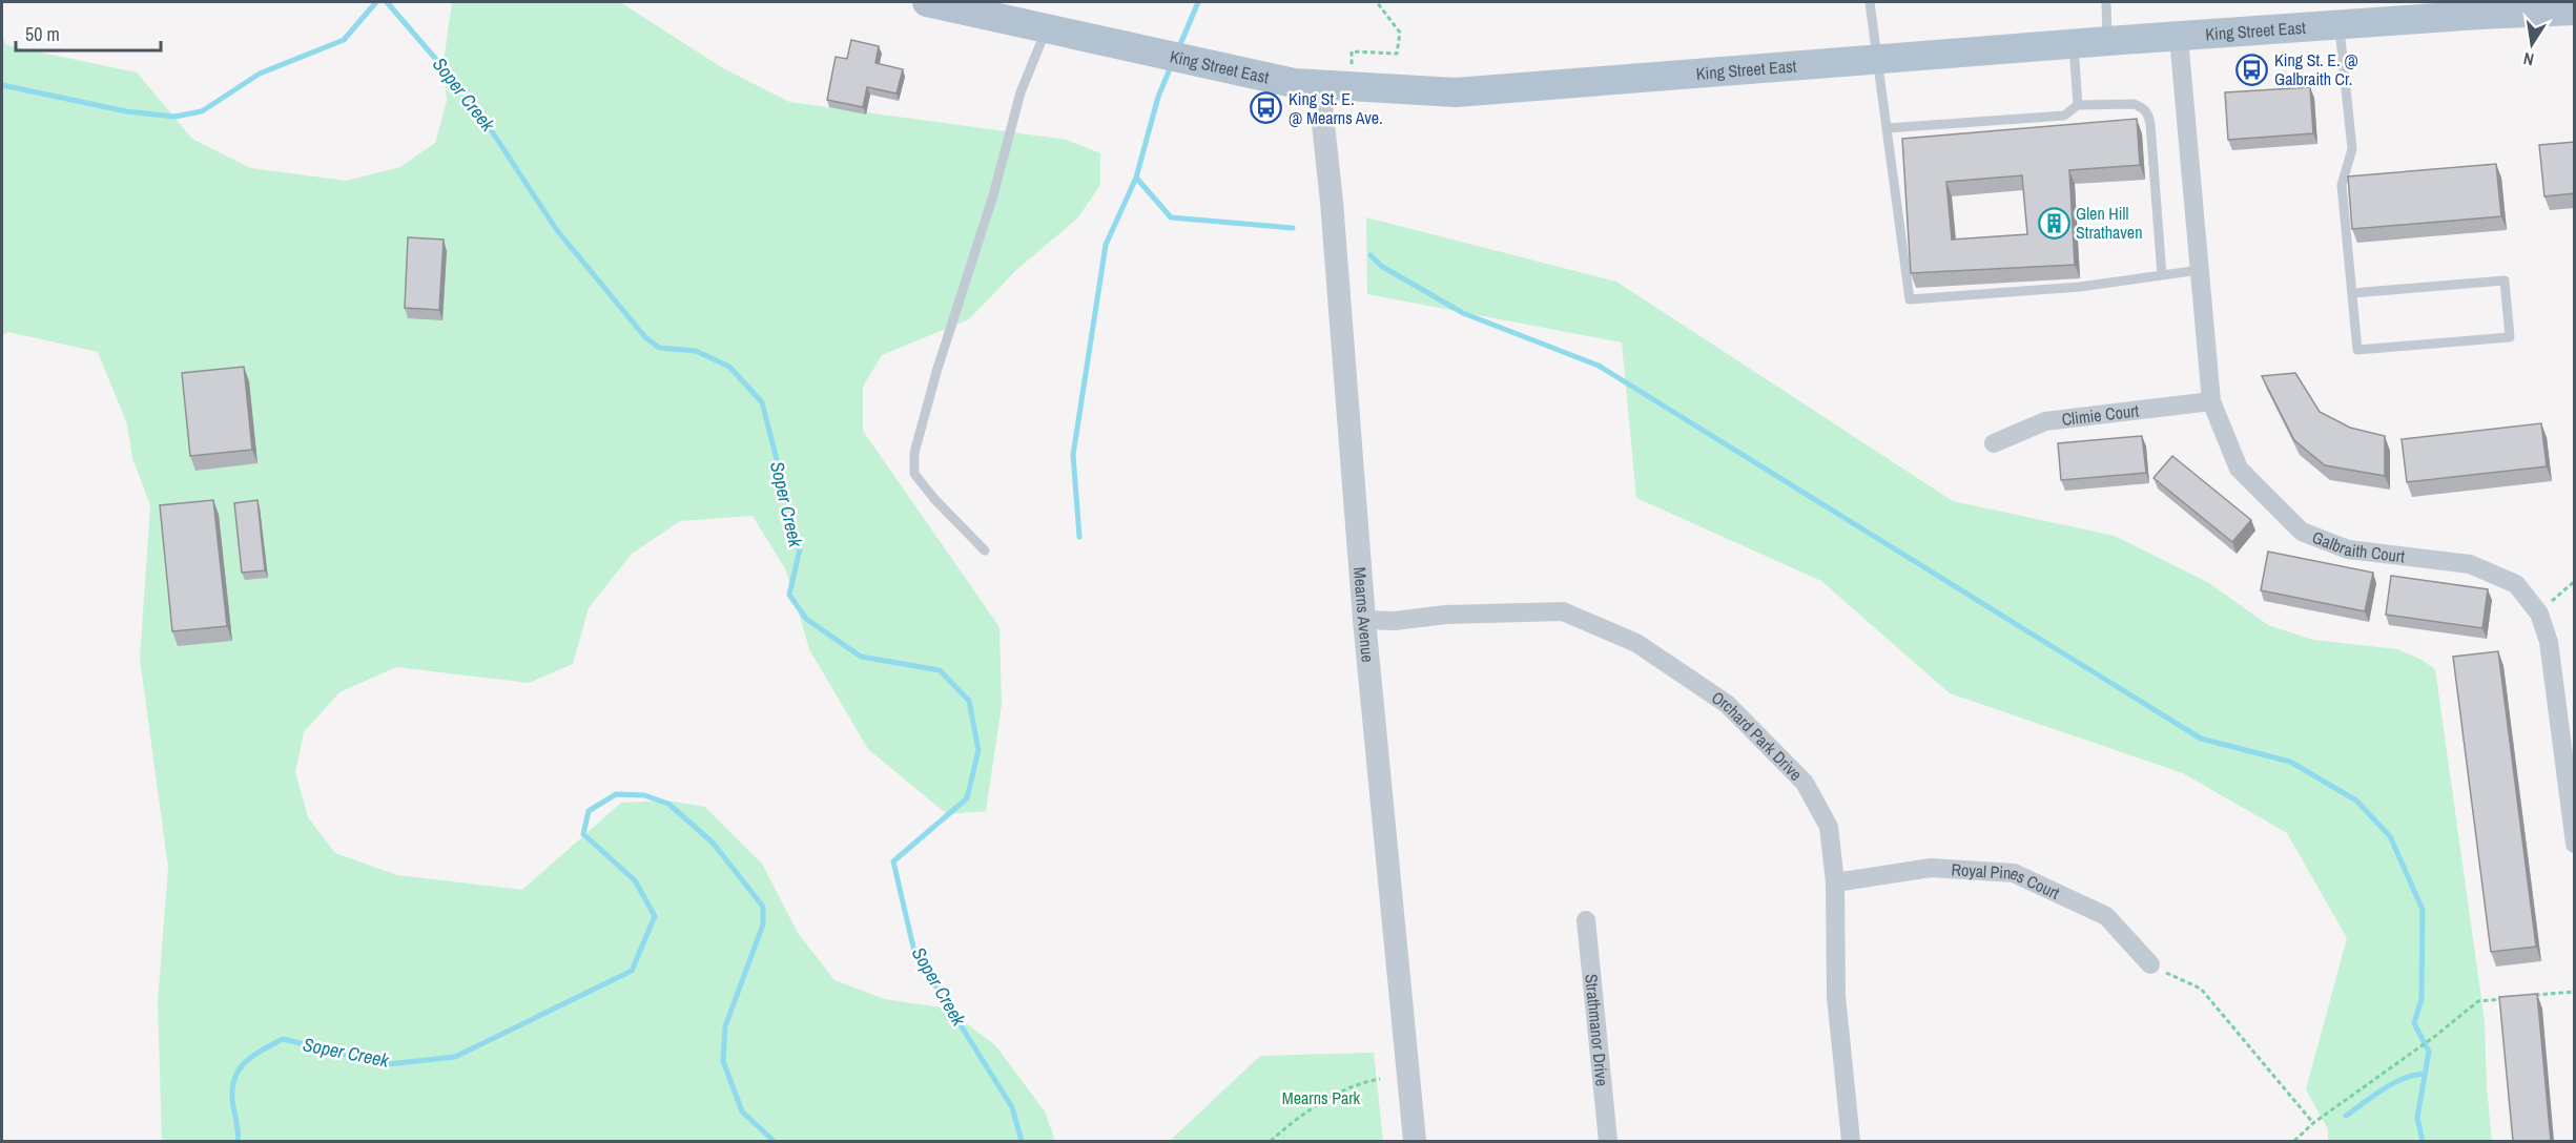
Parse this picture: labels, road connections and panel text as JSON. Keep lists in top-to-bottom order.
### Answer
{
  "streets": {
    "main road": ["King Street East"],
    "street": [
      "Climie Court",
      "Galbraith Court",
      "Mearns Avenue",
      "Orchard Park Drive",
      "Royal Pines Court",
      "Strathmanor Drive"
    ]
  },
  "crossings": [
    ["King Street East", "Galbraith Court"],
    ["King Street East", "Mearns Avenue"],
    ["Climie Court", "Galbraith Court"],
    ["Mearns Avenue", "Orchard Park Drive"],
    ["Orchard Park Drive", "Royal Pines Court"]
  ],
  "water": ["Soper Creek"],
  "parks": ["Mearns Park"],
  "places": {
    "bus stop": ["King St. E. @ Galbraith Cr.", "King St. E. @ Mearns Ave."],
    "building": ["Glen Hill Strathaven"]
  },
  "scale_bar": "50 m",
  "north": "bottom"
}
